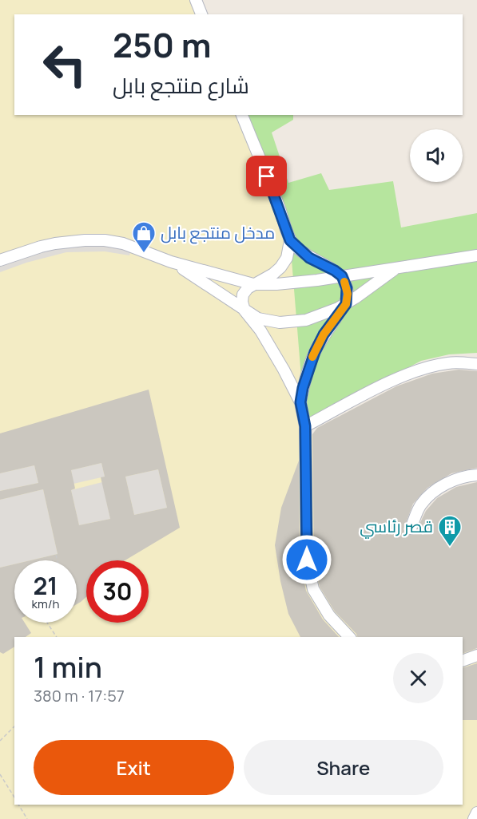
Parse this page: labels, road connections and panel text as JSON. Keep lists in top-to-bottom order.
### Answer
{
  "places": {
    "shop": ["مدخل منتجع بابل"],
    "building": ["قصر رئاسي"]
  },
  "page": {
    "turn": ["250 m", "شارع منتجع بابل"],
    "speed": "21 km/h",
    "limit": "30",
    "heading": ["1 min", "380 m · 17:57"],
    "buttons": ["Exit", "Share"]
  }
}
